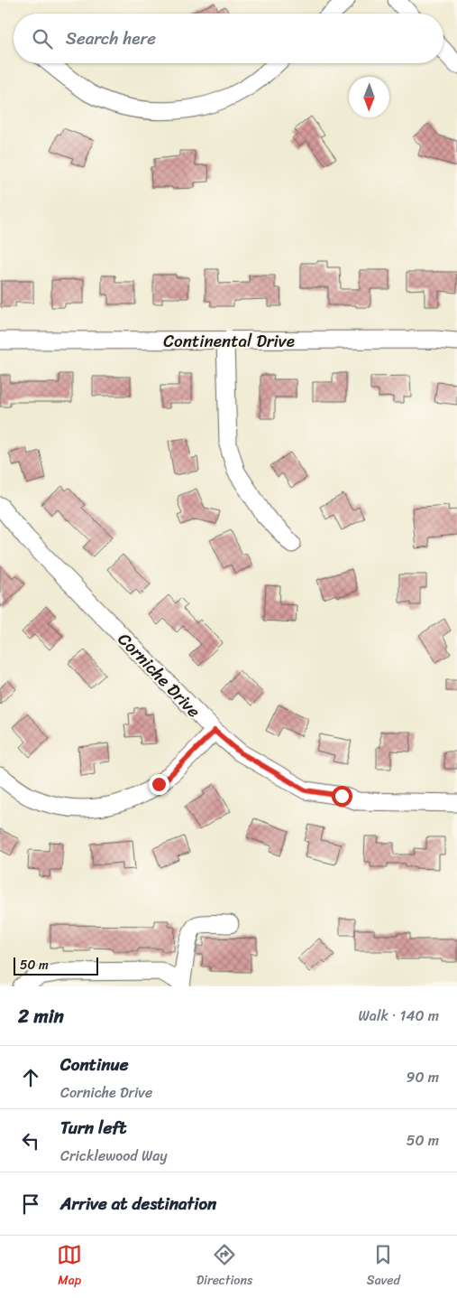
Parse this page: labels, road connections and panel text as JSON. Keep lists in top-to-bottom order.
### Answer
{
  "streets": {
    "street": ["Continental Drive", "Corniche Drive"]
  },
  "scale_bar": "50 m",
  "north": "bottom",
  "page": {
    "search": "Search here",
    "scale": "50 m",
    "heading": ["2 min", "Walk · 140 m"],
    "list": [
      ["Continue", "Corniche Drive", "90 m"],
      ["Turn left", "Cricklewood Way", "50 m"],
      "Arrive at destination"
    ],
    "nav": ["Map", "Directions", "Saved"]
  }
}
